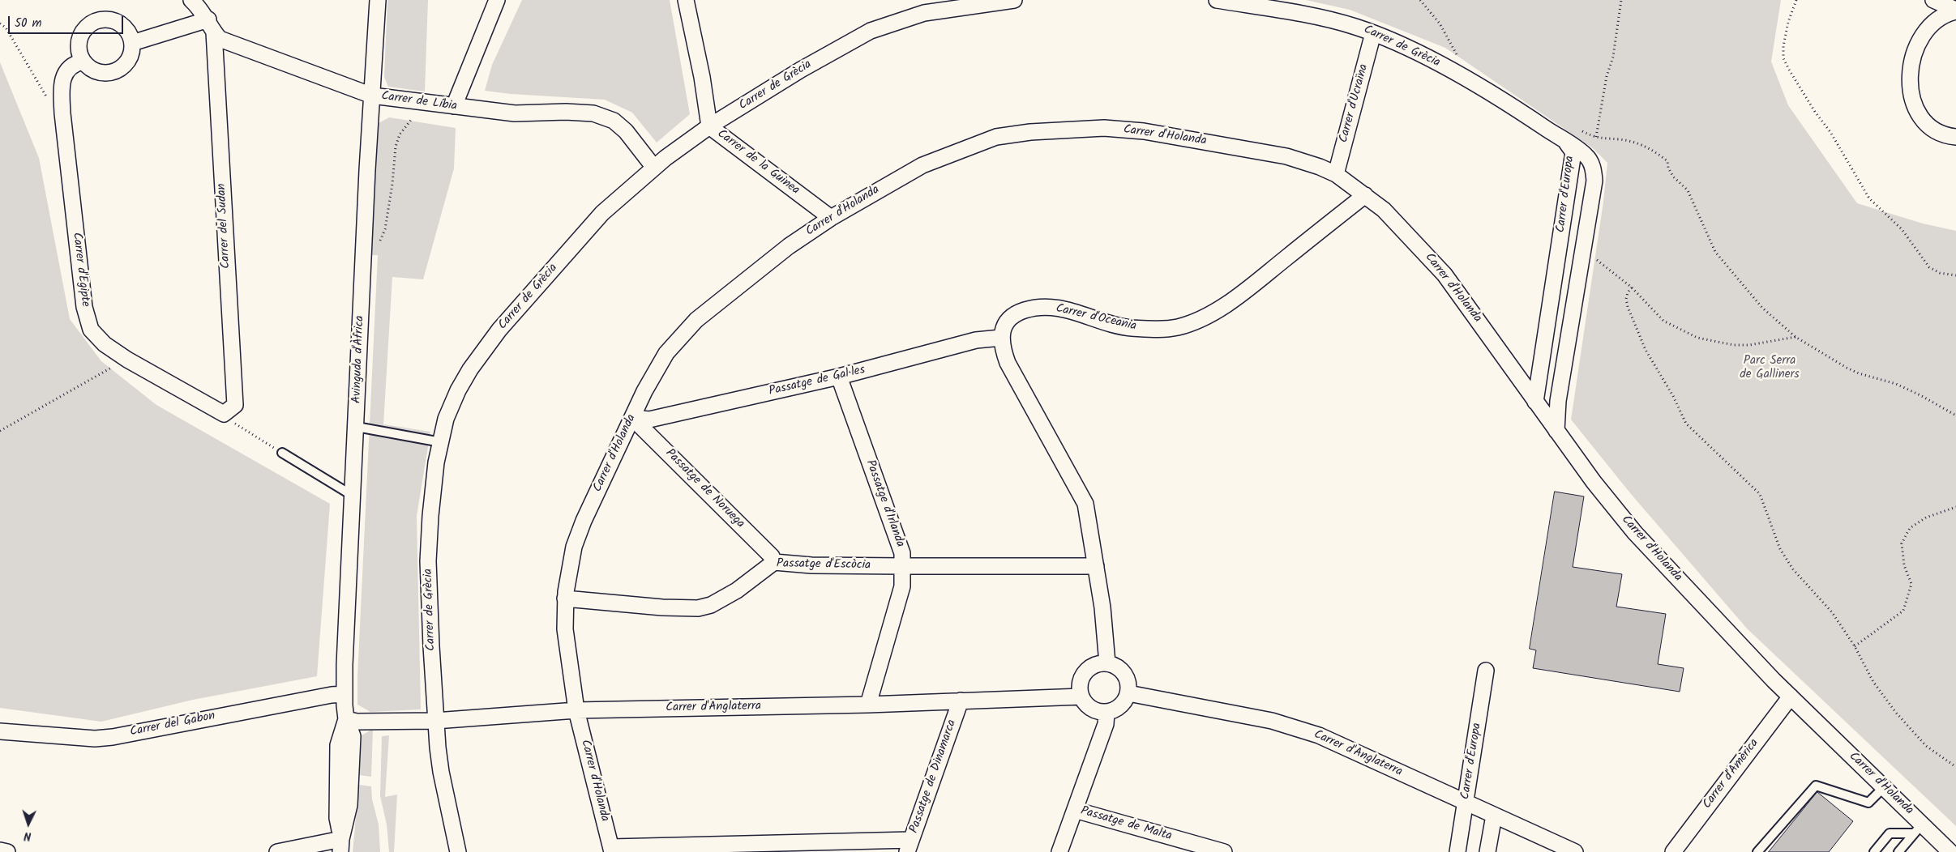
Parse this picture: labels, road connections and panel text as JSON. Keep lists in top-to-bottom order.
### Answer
{
  "streets": {
    "street": [
      "Carrer de Grècia",
      "Carrer de Líbia",
      "Carrer d'Ucraïna",
      "Carrer d'Holanda",
      "Carrer de la Guinea",
      "Carrer d'Europa",
      "Carrer del Sudan",
      "Carrer d'Egipte",
      "Carrer d'Oceania",
      "Avinguda d'Àfrica",
      "Passatge de Gal·les",
      "Passatge de Noruega",
      "Passatge d'Irlanda",
      "Passatge d'Escòcia",
      "Carrer d'Anglaterra",
      "Carrer del Gabon",
      "Carrer d'Amèrica",
      "Passatge de Dinamarca",
      "Passatge de Malta"
    ]
  },
  "crossings": [
    ["Carrer de Grècia", "Carrer de Líbia"],
    ["Carrer de Grècia", "Carrer d'Ucraïna"],
    ["Carrer de Grècia", "Carrer de la Guinea"],
    ["Carrer de Grècia", "Carrer d'Europa"],
    ["Carrer de Grècia", "Carrer d'Anglaterra"],
    ["Carrer de Líbia", "Carrer del Sudan"],
    ["Carrer de Líbia", "Avinguda d'Àfrica"],
    ["Carrer d'Ucraïna", "Carrer d'Holanda"],
    ["Carrer d'Holanda", "Carrer de la Guinea"],
    ["Carrer d'Holanda", "Carrer d'Europa"],
    ["Carrer d'Holanda", "Carrer d'Oceania"],
    ["Carrer d'Holanda", "Passatge de Gal·les"],
    ["Carrer d'Holanda", "Passatge de Noruega"],
    ["Carrer d'Holanda", "Passatge d'Escòcia"],
    ["Carrer d'Holanda", "Carrer d'Anglaterra"],
    ["Carrer d'Holanda", "Carrer d'Amèrica"],
    ["Carrer d'Europa", "Carrer d'Anglaterra"],
    ["Carrer del Sudan", "Carrer d'Egipte"],
    ["Carrer d'Oceania", "Passatge de Gal·les"],
    ["Avinguda d'Àfrica", "Carrer d'Anglaterra"],
    ["Avinguda d'Àfrica", "Carrer del Gabon"],
    ["Passatge de Gal·les", "Passatge de Noruega"],
    ["Passatge de Gal·les", "Passatge d'Irlanda"],
    ["Passatge de Noruega", "Passatge d'Escòcia"],
    ["Passatge d'Irlanda", "Passatge d'Escòcia"],
    ["Passatge d'Irlanda", "Carrer d'Anglaterra"],
    ["Carrer d'Anglaterra", "Passatge de Dinamarca"]
  ],
  "parks": ["Parc Serra de Galliners"],
  "scale_bar": "50 m",
  "north": "bottom"
}
